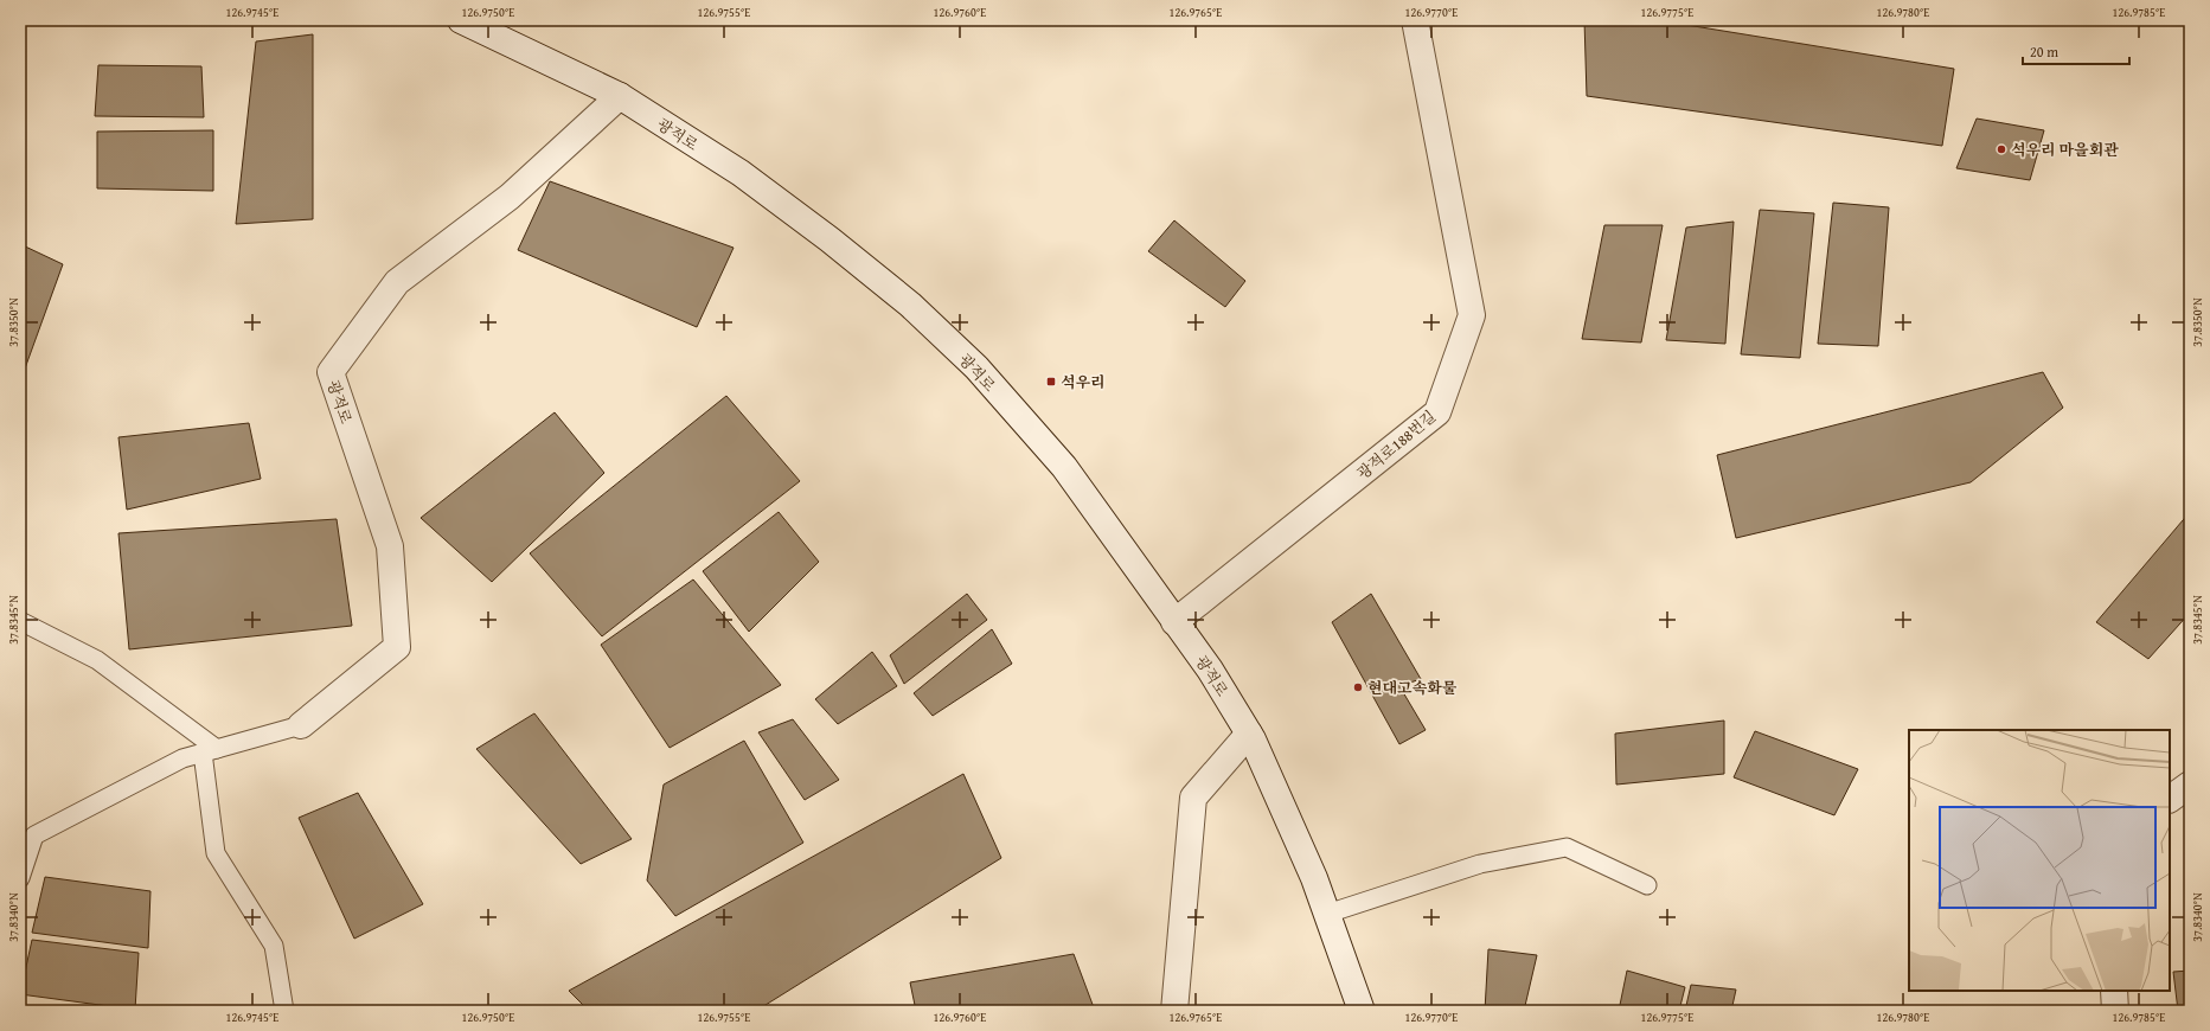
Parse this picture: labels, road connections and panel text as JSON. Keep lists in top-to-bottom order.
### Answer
{
  "streets": {
    "street": ["광적로", "광적로188번길"]
  },
  "crossings": [
    ["광적로", "광적로188번길"]
  ],
  "places": {
    "other": ["석우리 마을회관", "현대고속화물"],
    "transit": ["석우리"]
  },
  "scale_bar": "20 m",
  "coordinates": [
    "126.9745°E",
    "126.9750°E",
    "126.9755°E",
    "126.9760°E",
    "126.9765°E",
    "126.9770°E",
    "126.9775°E",
    "126.9780°E",
    "126.9785°E",
    "37.8350°N",
    "37.8345°N",
    "37.8340°N"
  ]
}
